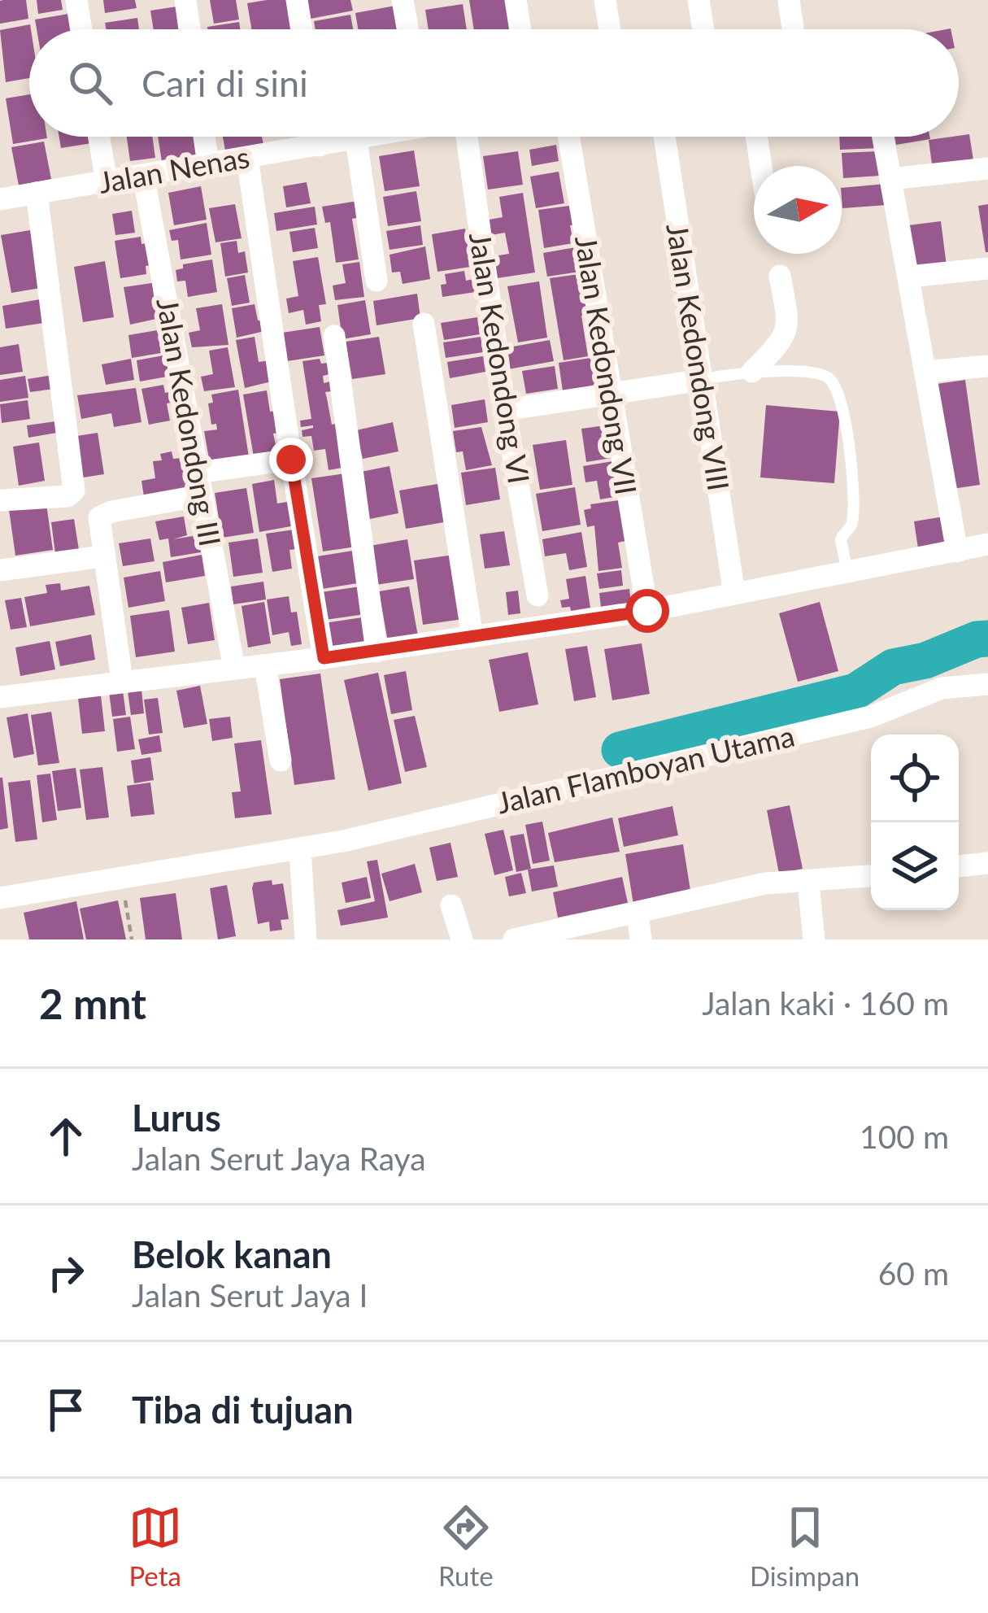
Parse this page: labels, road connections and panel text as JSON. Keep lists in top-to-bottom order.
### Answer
{
  "streets": {
    "street": [
      "Jalan Nenas",
      "Jalan Kedondong VIII",
      "Jalan Kedondong VI",
      "Jalan Kedondong VII",
      "Jalan Kedondong III",
      "Jalan Flamboyan Utama"
    ]
  },
  "crossings": [
    ["Jalan Nenas", "Jalan Kedondong III"]
  ],
  "north": "right",
  "page": {
    "search": "Cari di sini",
    "heading": ["2 mnt", "Jalan kaki · 160 m"],
    "list": [
      ["Lurus", "Jalan Serut Jaya Raya", "100 m"],
      ["Belok kanan", "Jalan Serut Jaya I", "60 m"],
      "Tiba di tujuan"
    ],
    "nav": ["Peta", "Rute", "Disimpan"]
  }
}
